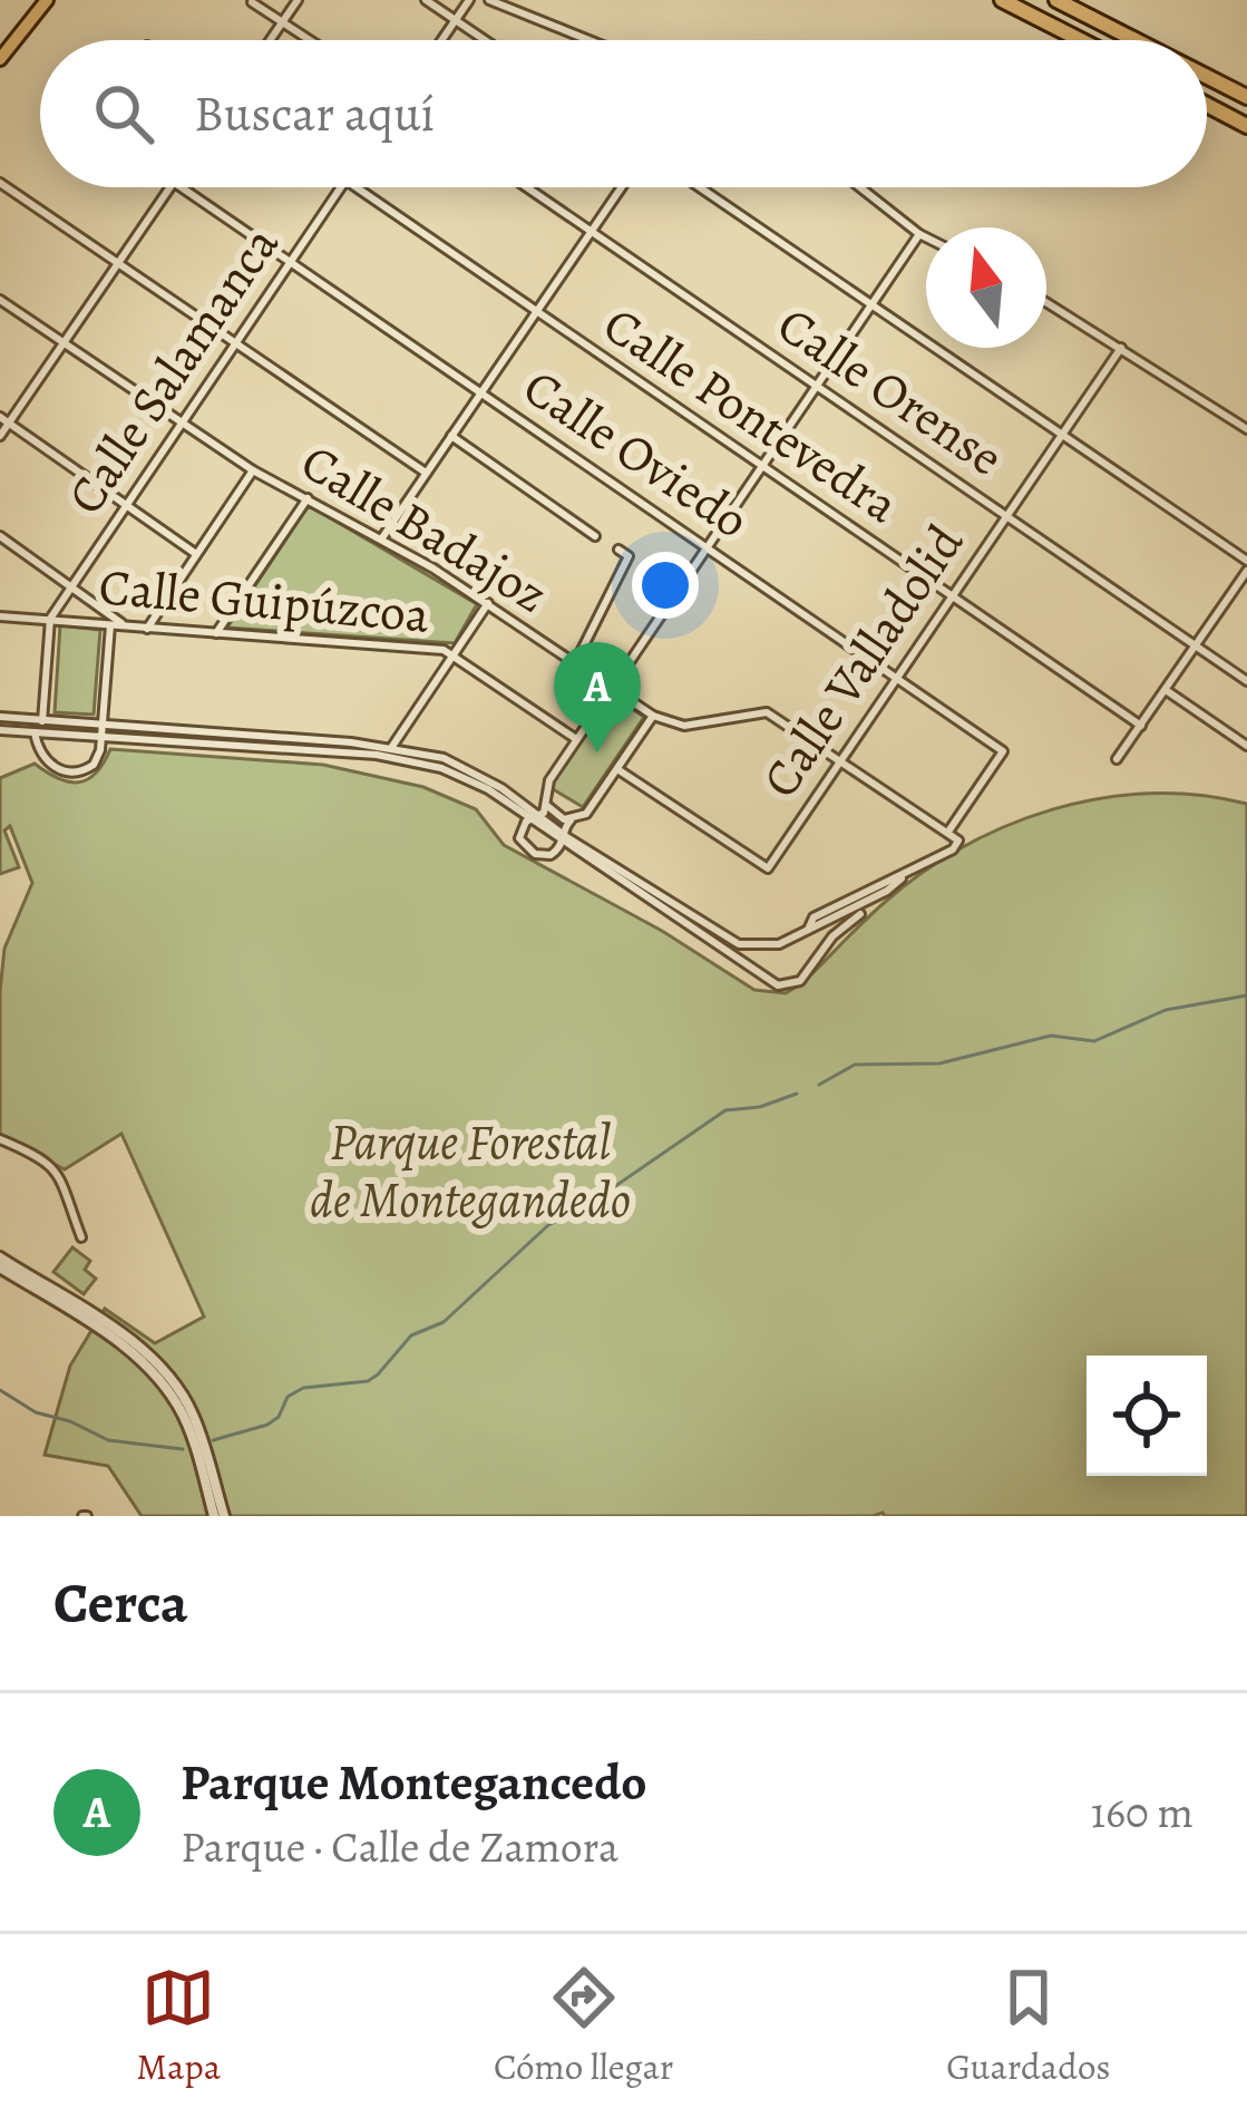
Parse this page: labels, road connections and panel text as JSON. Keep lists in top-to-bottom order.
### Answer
{
  "streets": {
    "street": [
      "Calle Salamanca",
      "Calle Orense",
      "Calle Pontevedra",
      "Calle Oviedo",
      "Calle Badajoz",
      "Calle Guipúzcoa",
      "Calle Valladolid"
    ]
  },
  "crossings": [
    ["Calle Salamanca", "Calle Oviedo"],
    ["Calle Salamanca", "Calle Badajoz"],
    ["Calle Salamanca", "Calle Guipúzcoa"],
    ["Calle Orense", "Calle Valladolid"],
    ["Calle Pontevedra", "Calle Valladolid"],
    ["Calle Oviedo", "Calle Valladolid"]
  ],
  "parks": ["Parque Forestal de Montegandedo"],
  "north": "top",
  "page": {
    "search": "Buscar aquí",
    "pins": "A",
    "heading": "Cerca",
    "list": [
      {
        "mark": "A",
        "name": "Parque Montegancedo",
        "note": "Parque · Calle de Zamora",
        "value": "160 m"
      }
    ],
    "nav": ["Mapa", "Cómo llegar", "Guardados"]
  }
}
